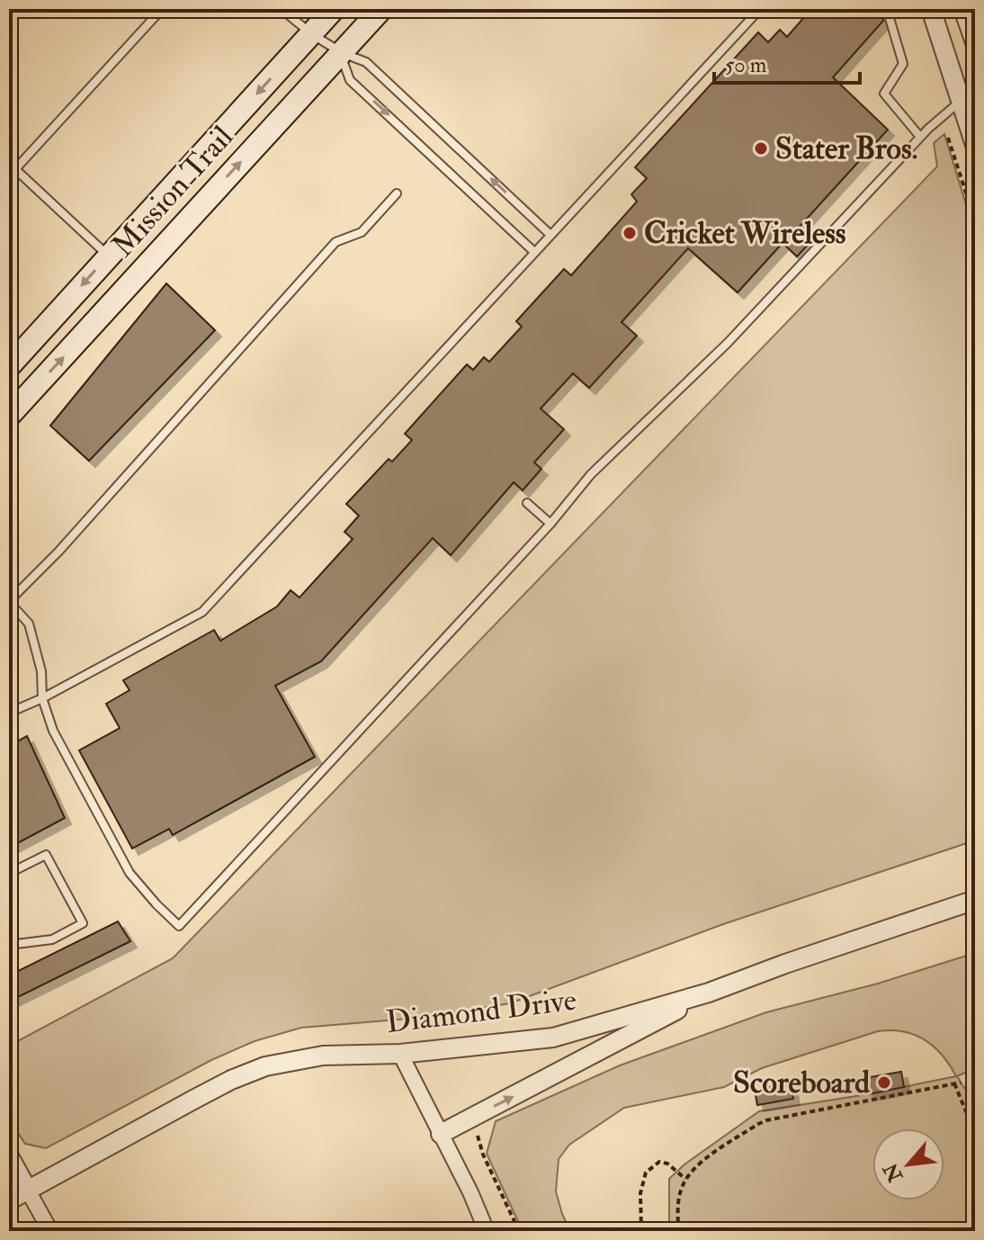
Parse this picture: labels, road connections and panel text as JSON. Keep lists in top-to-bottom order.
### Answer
{
  "streets": {
    "main road": ["Mission Trail"],
    "street": ["Diamond Drive"]
  },
  "places": ["Stater Bros.", "Cricket Wireless", "Scoreboard"],
  "scale_bar": "50 m",
  "north": "bottom left"
}
